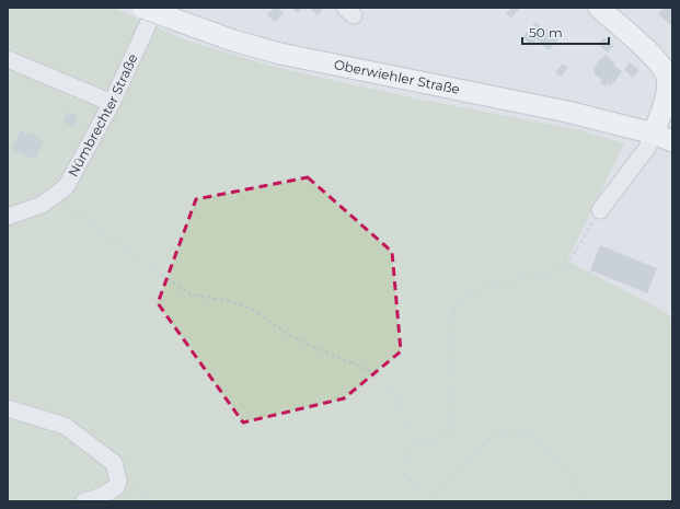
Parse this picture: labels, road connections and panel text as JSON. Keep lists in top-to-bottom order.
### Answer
{
  "streets": {
    "main road": ["Oberwiehler Straße"],
    "street": ["Nümbrechter Straße"]
  },
  "crossings": [
    ["Oberwiehler Straße", "Nümbrechter Straße"]
  ],
  "scale_bar": "50 m"
}
